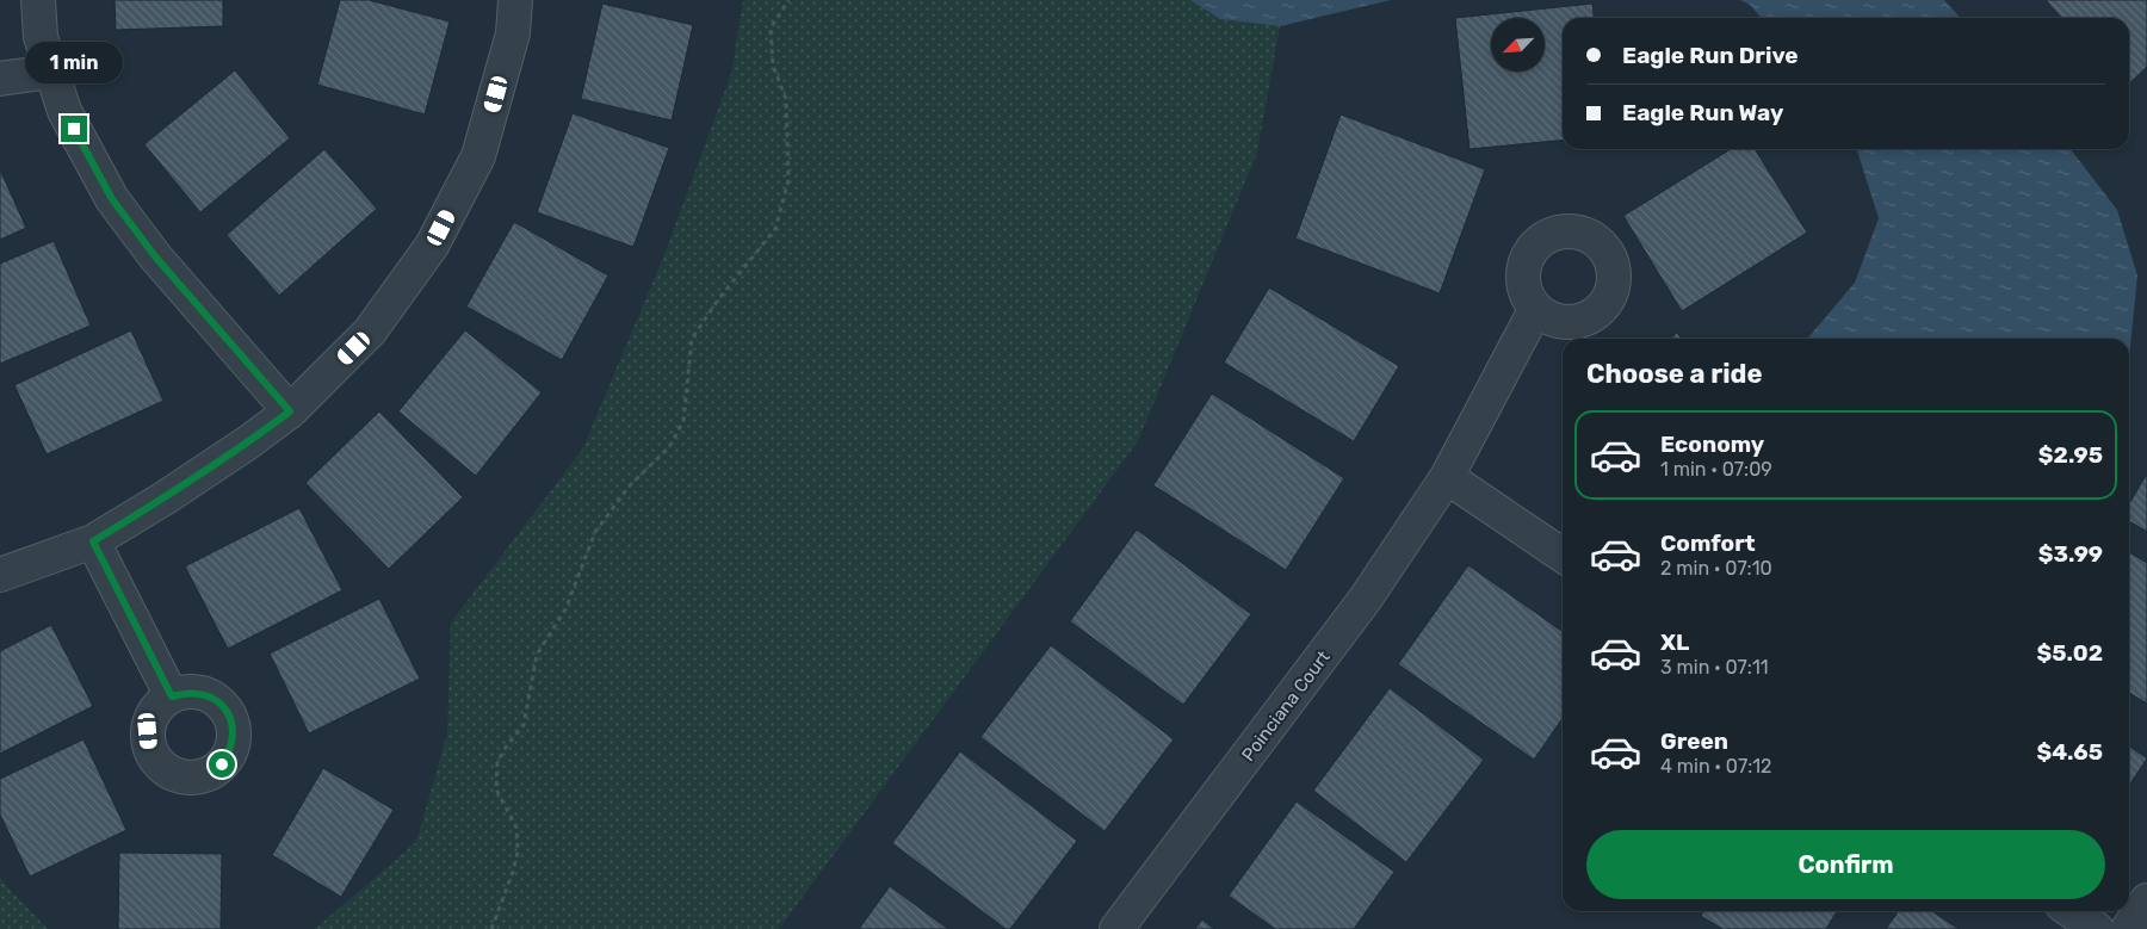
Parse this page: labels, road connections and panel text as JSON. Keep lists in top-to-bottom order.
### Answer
{
  "streets": {
    "street": ["Poinciana Court"]
  },
  "north": "bottom left",
  "page": {
    "banner": ["Eagle Run Drive", "Eagle Run Way"],
    "bubble": "1 min",
    "heading": "Choose a ride",
    "list": [
      {
        "name": "Economy",
        "note": "1 min · 07:09",
        "value": "$2.95"
      },
      {
        "name": "Comfort",
        "note": "2 min · 07:10",
        "value": "$3.99"
      },
      {
        "name": "XL",
        "note": "3 min · 07:11",
        "value": "$5.02"
      },
      {
        "name": "Green",
        "note": "4 min · 07:12",
        "value": "$4.65"
      }
    ],
    "buttons": "Confirm"
  }
}
